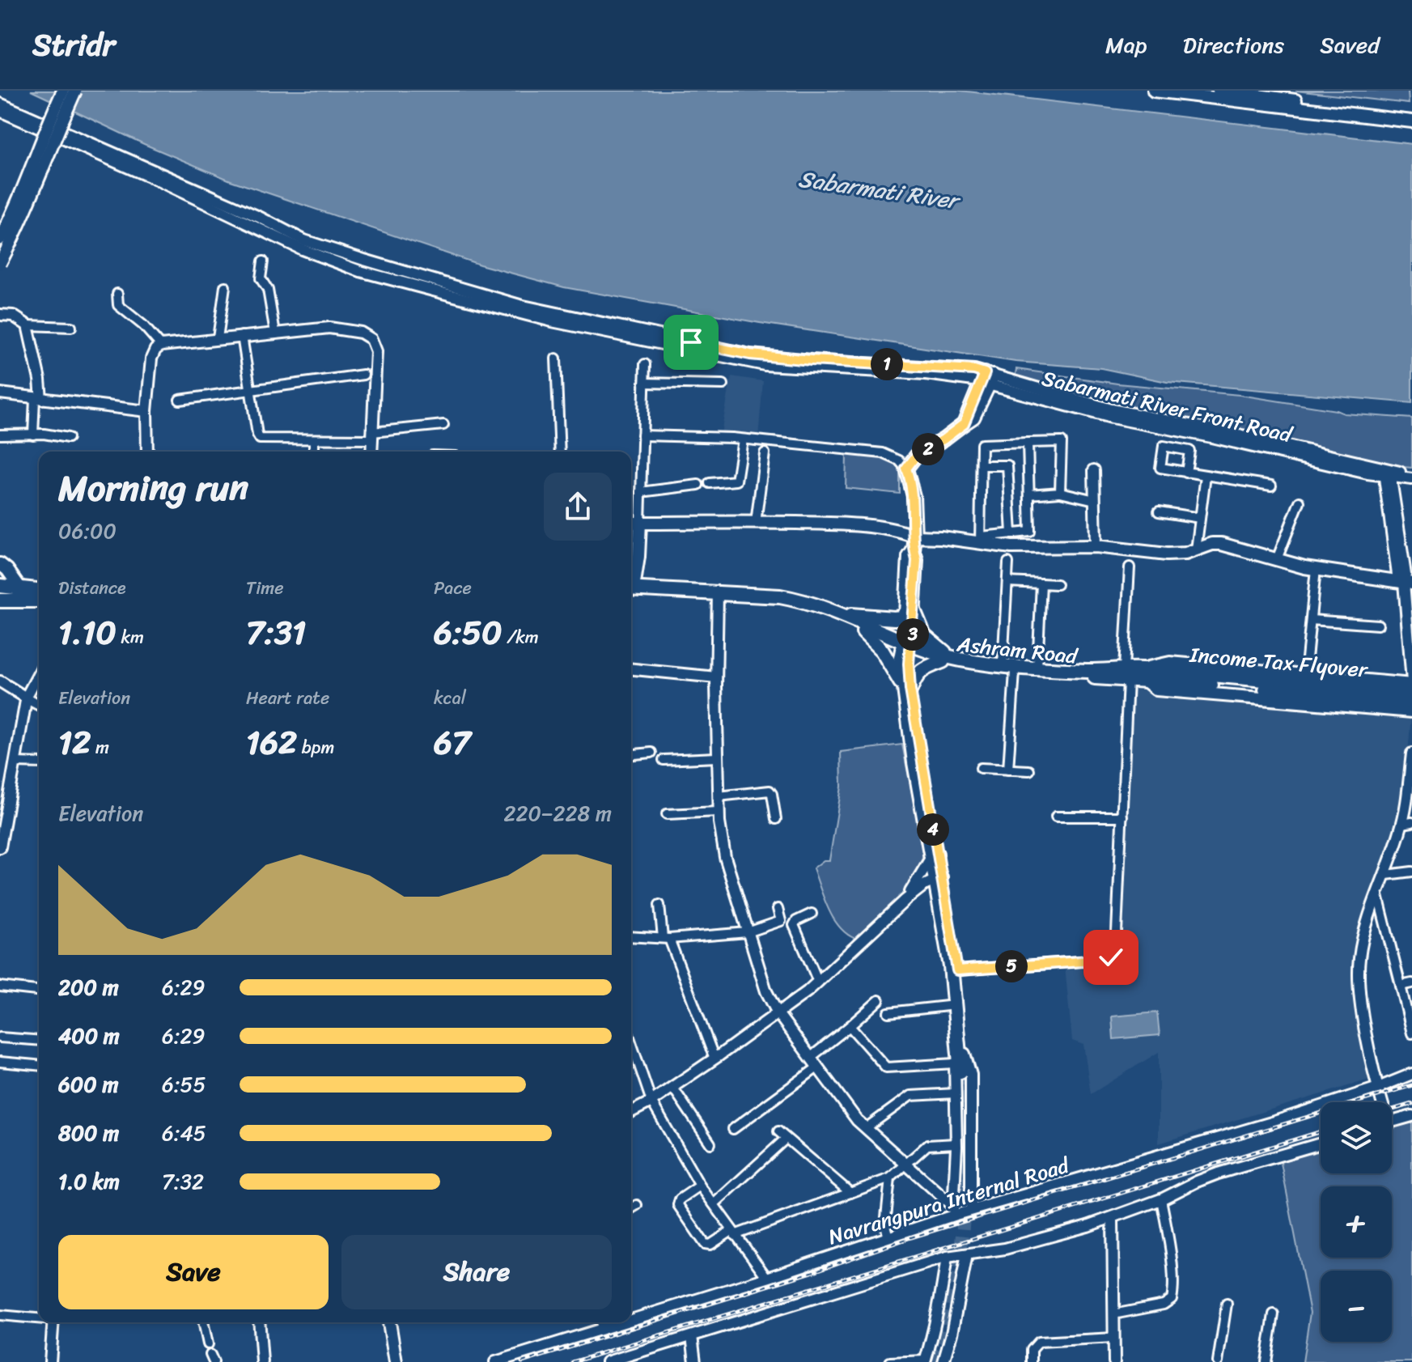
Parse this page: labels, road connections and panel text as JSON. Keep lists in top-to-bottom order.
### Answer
{
  "streets": {
    "main road": ["Ashram Road", "Income Tax Flyover"],
    "street": ["Navrangpura Internal Road"]
  },
  "crossings": [
    ["Ashram Road", "Income Tax Flyover"]
  ],
  "water": ["Sabarmati River"],
  "page": {
    "header": "Stridr",
    "nav": ["Map", "Directions", "Saved"],
    "pins": [
      "1",
      "2",
      "3",
      "4",
      "5"
    ],
    "heading": ["Morning run", "06:00"],
    "stats": [
      ["Distance", "1.10 km"],
      ["Time", "7:31"],
      ["Pace", "6:50 /km"],
      ["Elevation", "12 m"],
      ["Heart rate", "162 bpm"],
      ["kcal", "67"]
    ],
    "chart": ["Elevation", "220–228 m"],
    "list": [
      {
        "name": "200 m",
        "note": "6:29"
      },
      {
        "name": "400 m",
        "note": "6:29"
      },
      {
        "name": "600 m",
        "note": "6:55"
      },
      {
        "name": "800 m",
        "note": "6:45"
      },
      {
        "name": "1.0 km",
        "note": "7:32"
      }
    ],
    "map_buttons": ["+", "−"],
    "buttons": ["Save", "Share"]
  }
}
